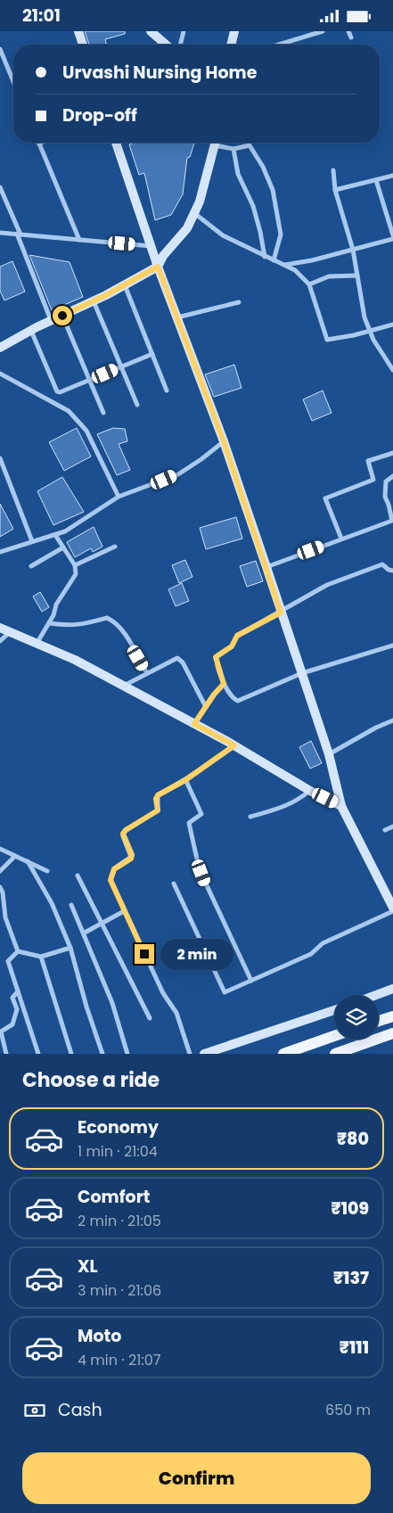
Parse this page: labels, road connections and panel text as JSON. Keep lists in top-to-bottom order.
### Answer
{
  "page": {
    "status": "21:01",
    "banner": ["Urvashi Nursing Home", "Drop-off"],
    "bubble": "2 min",
    "heading": "Choose a ride",
    "list": [
      {
        "name": "Economy",
        "note": "1 min · 21:04",
        "value": "₹80"
      },
      {
        "name": "Comfort",
        "note": "2 min · 21:05",
        "value": "₹109"
      },
      {
        "name": "XL",
        "note": "3 min · 21:06",
        "value": "₹137"
      },
      {
        "name": "Moto",
        "note": "4 min · 21:07",
        "value": "₹111"
      }
    ],
    "pay": ["Cash", "650 m"],
    "buttons": "Confirm"
  }
}
